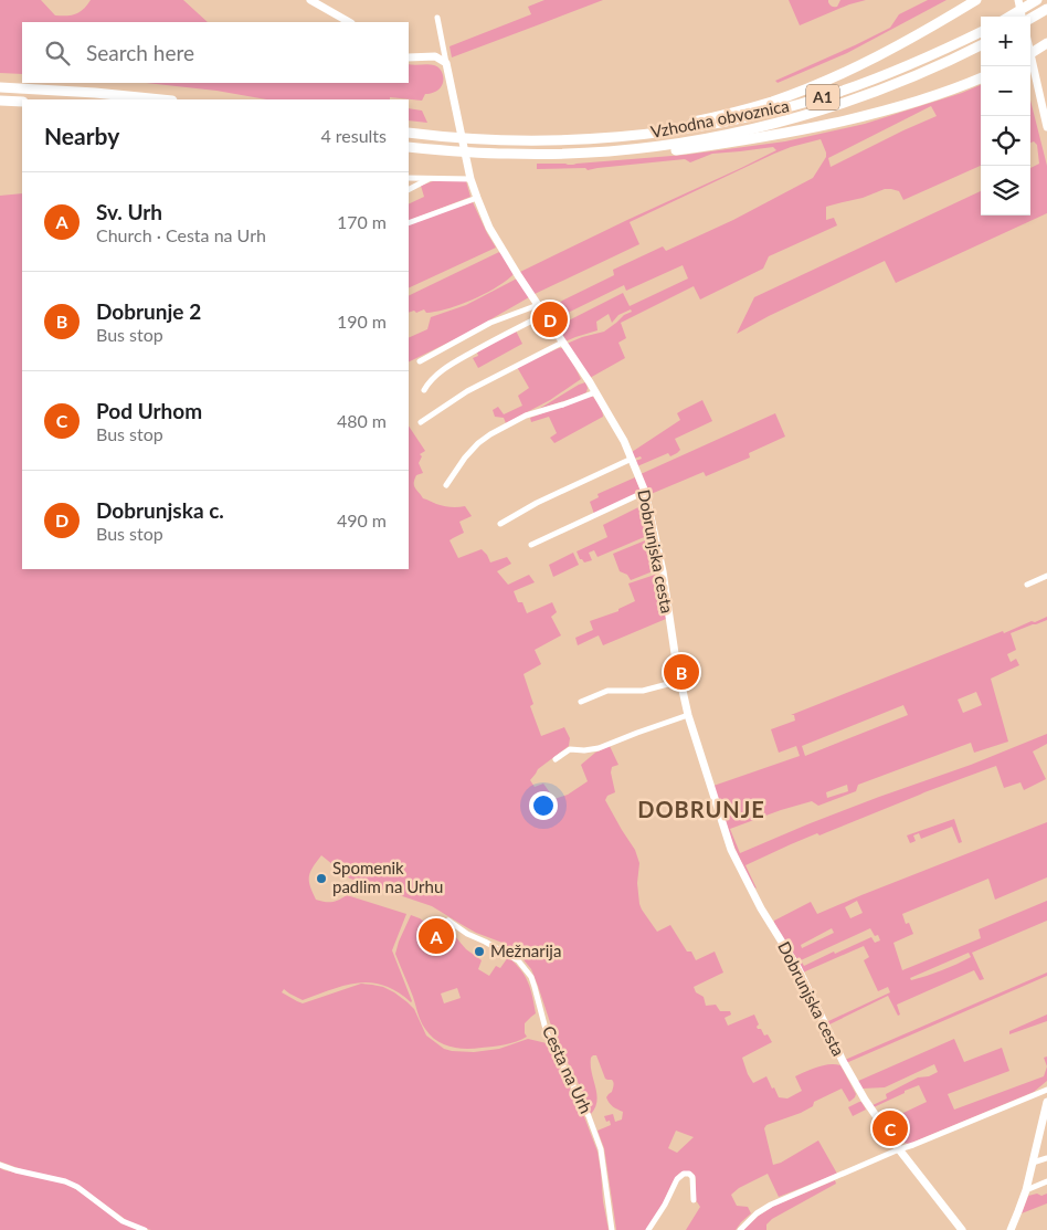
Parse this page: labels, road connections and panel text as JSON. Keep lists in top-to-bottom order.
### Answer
{
  "streets": {
    "highway": ["A1", "Vzhodna obvoznica"],
    "street": ["Dobrunjska cesta", "Cesta na Urh"]
  },
  "districts": ["DOBRUNJE"],
  "places": ["Spomenik padlim na Urhu", "Mežnarija"],
  "page": {
    "map_buttons": ["+", "−"],
    "search": "Search here",
    "heading": ["Nearby", "4 results"],
    "list": [
      {
        "mark": "A",
        "name": "Sv. Urh",
        "note": "Church · Cesta na Urh",
        "value": "170 m"
      },
      {
        "mark": "B",
        "name": "Dobrunje 2",
        "note": "Bus stop",
        "value": "190 m"
      },
      {
        "mark": "C",
        "name": "Pod Urhom",
        "note": "Bus stop",
        "value": "480 m"
      },
      {
        "mark": "D",
        "name": "Dobrunjska c.",
        "note": "Bus stop",
        "value": "490 m"
      }
    ],
    "pins": [
      "D",
      "B",
      "A",
      "C"
    ]
  }
}
